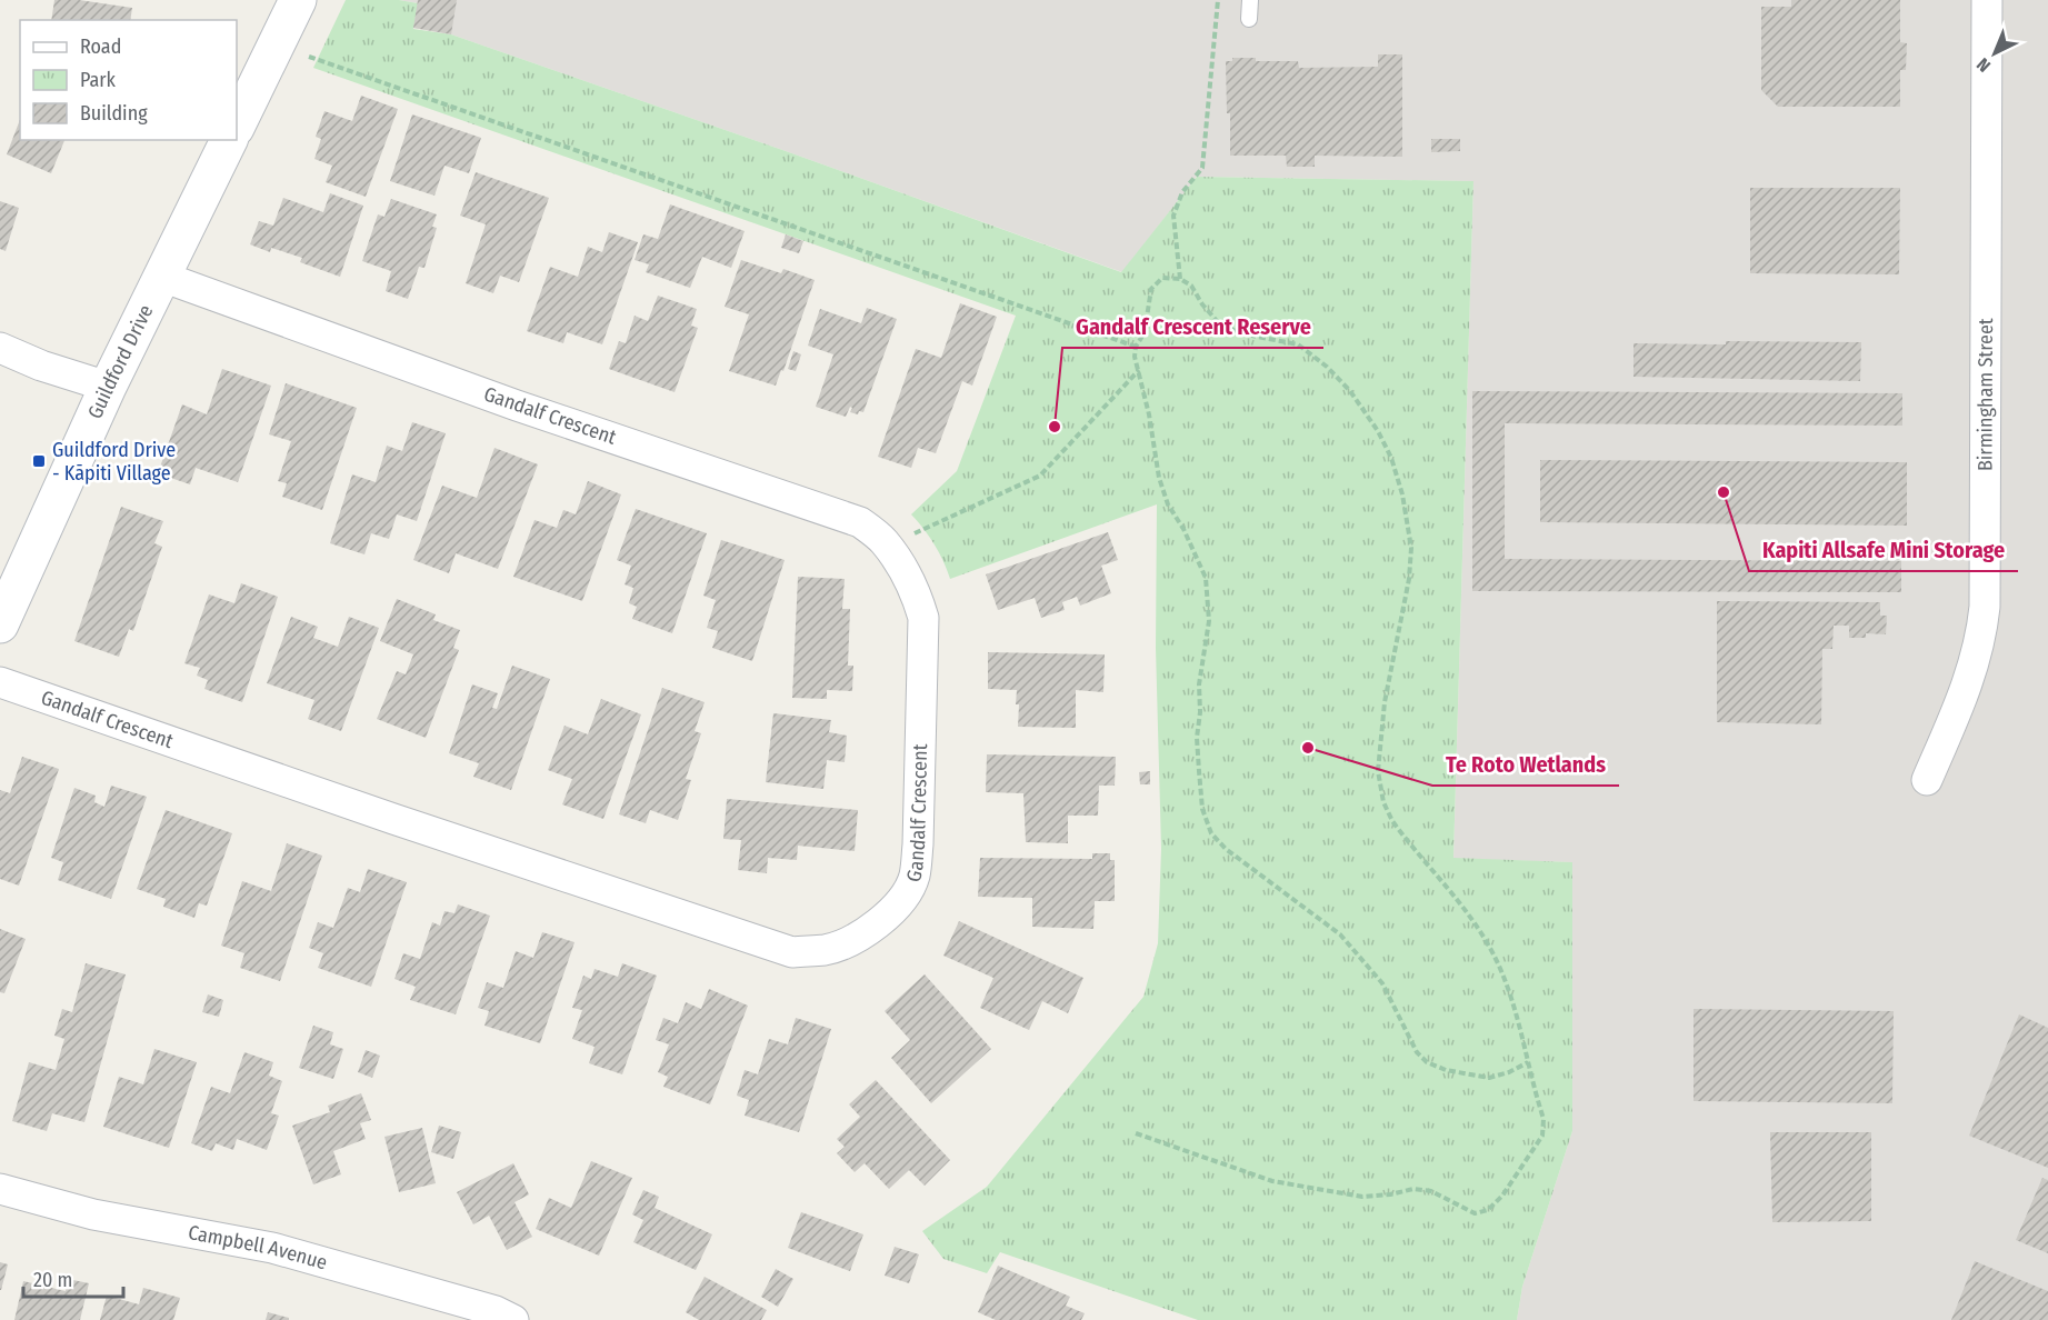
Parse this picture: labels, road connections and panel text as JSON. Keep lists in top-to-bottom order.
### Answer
{
  "streets": {
    "street": [
      "Guildford Drive",
      "Birmingham Street",
      "Gandalf Crescent",
      "Campbell Avenue"
    ]
  },
  "crossings": [
    ["Guildford Drive", "Gandalf Crescent"]
  ],
  "places": {
    "other": ["Gandalf Crescent Reserve", "Kapiti Allsafe Mini Storage", "Te Roto Wetlands"],
    "transit": ["Guildford Drive - Kāpiti Village"]
  },
  "legend": ["Road", "Park", "Building"],
  "scale_bar": "20 m",
  "north": "bottom left"
}
